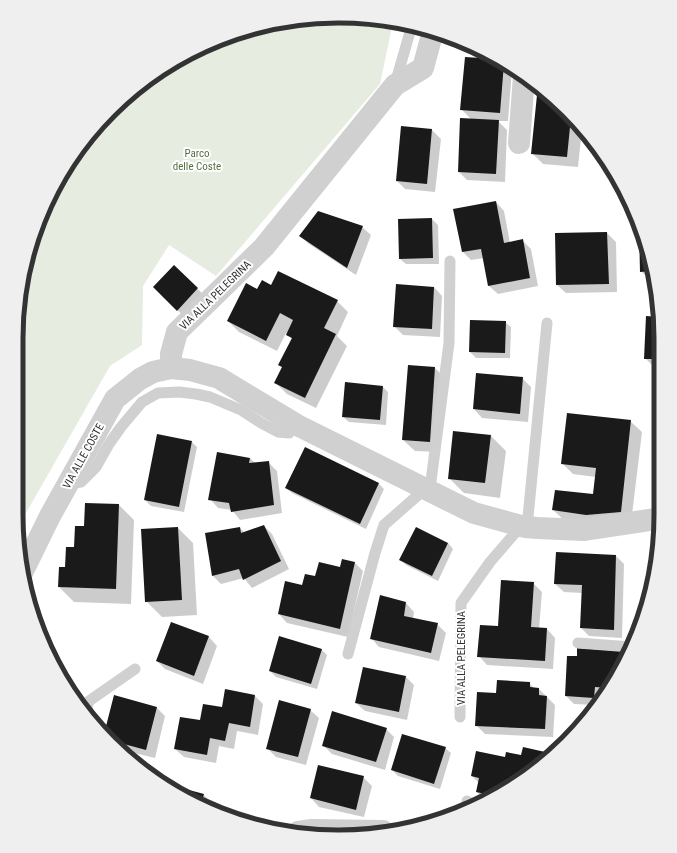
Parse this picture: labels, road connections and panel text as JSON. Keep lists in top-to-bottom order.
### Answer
{
  "streets": {
    "street": ["VIA ALLA PELEGRINA", "VIA ALLE COSTE"]
  },
  "crossings": [
    ["VIA ALLA PELEGRINA", "VIA ALLE COSTE"]
  ],
  "parks": ["Parco delle Coste"]
}
